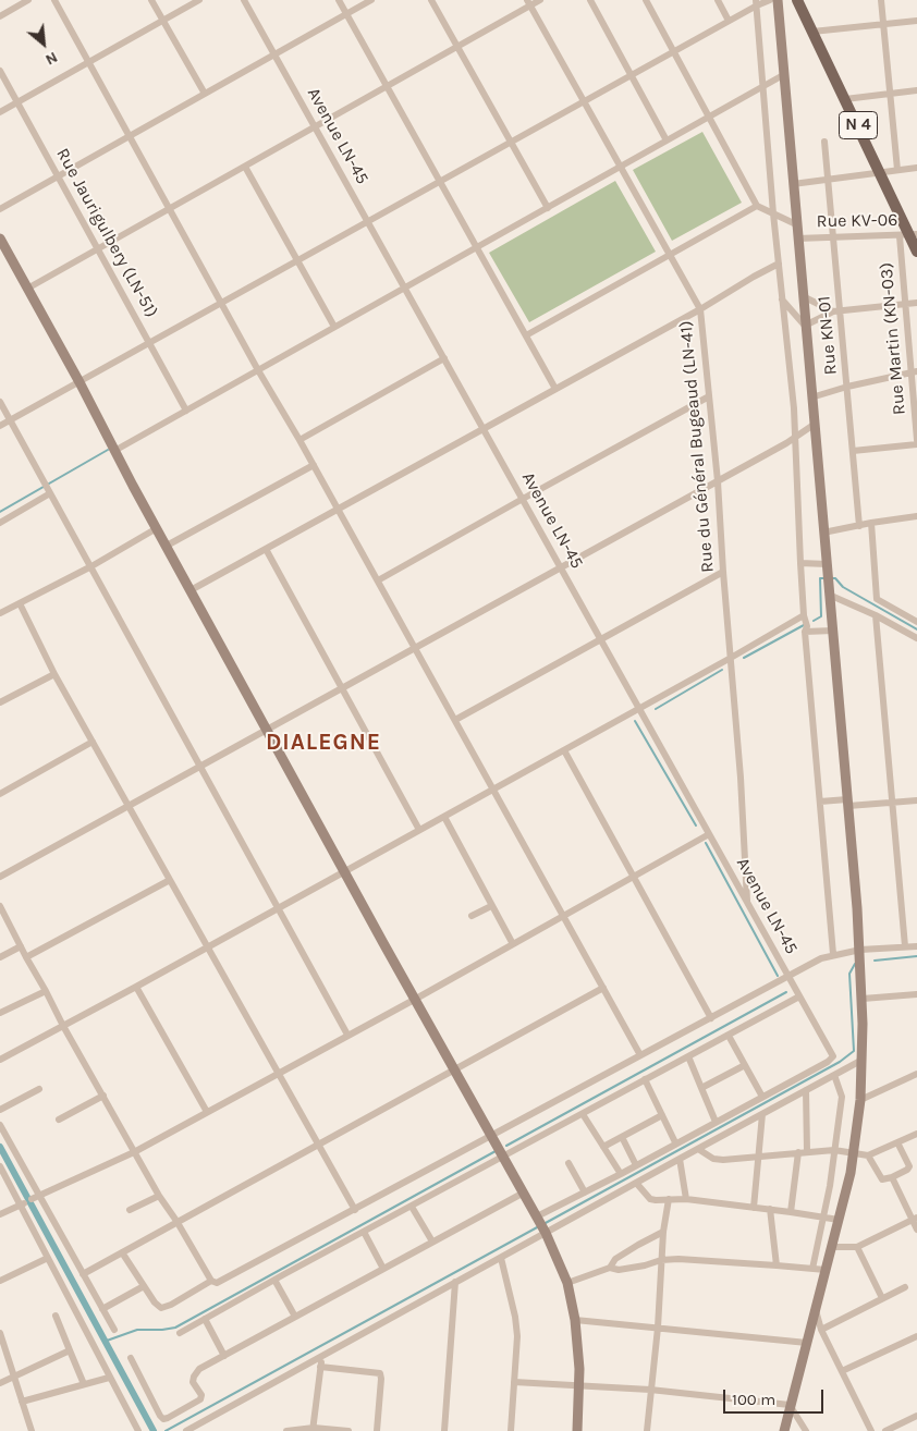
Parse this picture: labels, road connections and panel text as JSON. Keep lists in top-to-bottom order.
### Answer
{
  "streets": {
    "main road": ["N 4"],
    "street": [
      "Avenue LN-45",
      "Rue KV-06",
      "Rue Jaurigulbery (LN-51)",
      "Rue KN-01",
      "Rue Martin (KN-03)",
      "Rue du Général Bugeaud (LN-41)"
    ]
  },
  "crossings": [
    ["N 4", "Rue KV-06"],
    ["N 4", "Rue Martin (KN-03)"],
    ["Avenue LN-45", "Rue du Général Bugeaud (LN-41)"],
    ["Rue KV-06", "Rue KN-01"],
    ["Rue KV-06", "Rue Martin (KN-03)"]
  ],
  "districts": ["DIALEGNE"],
  "scale_bar": "100 m",
  "north": "bottom right"
}
